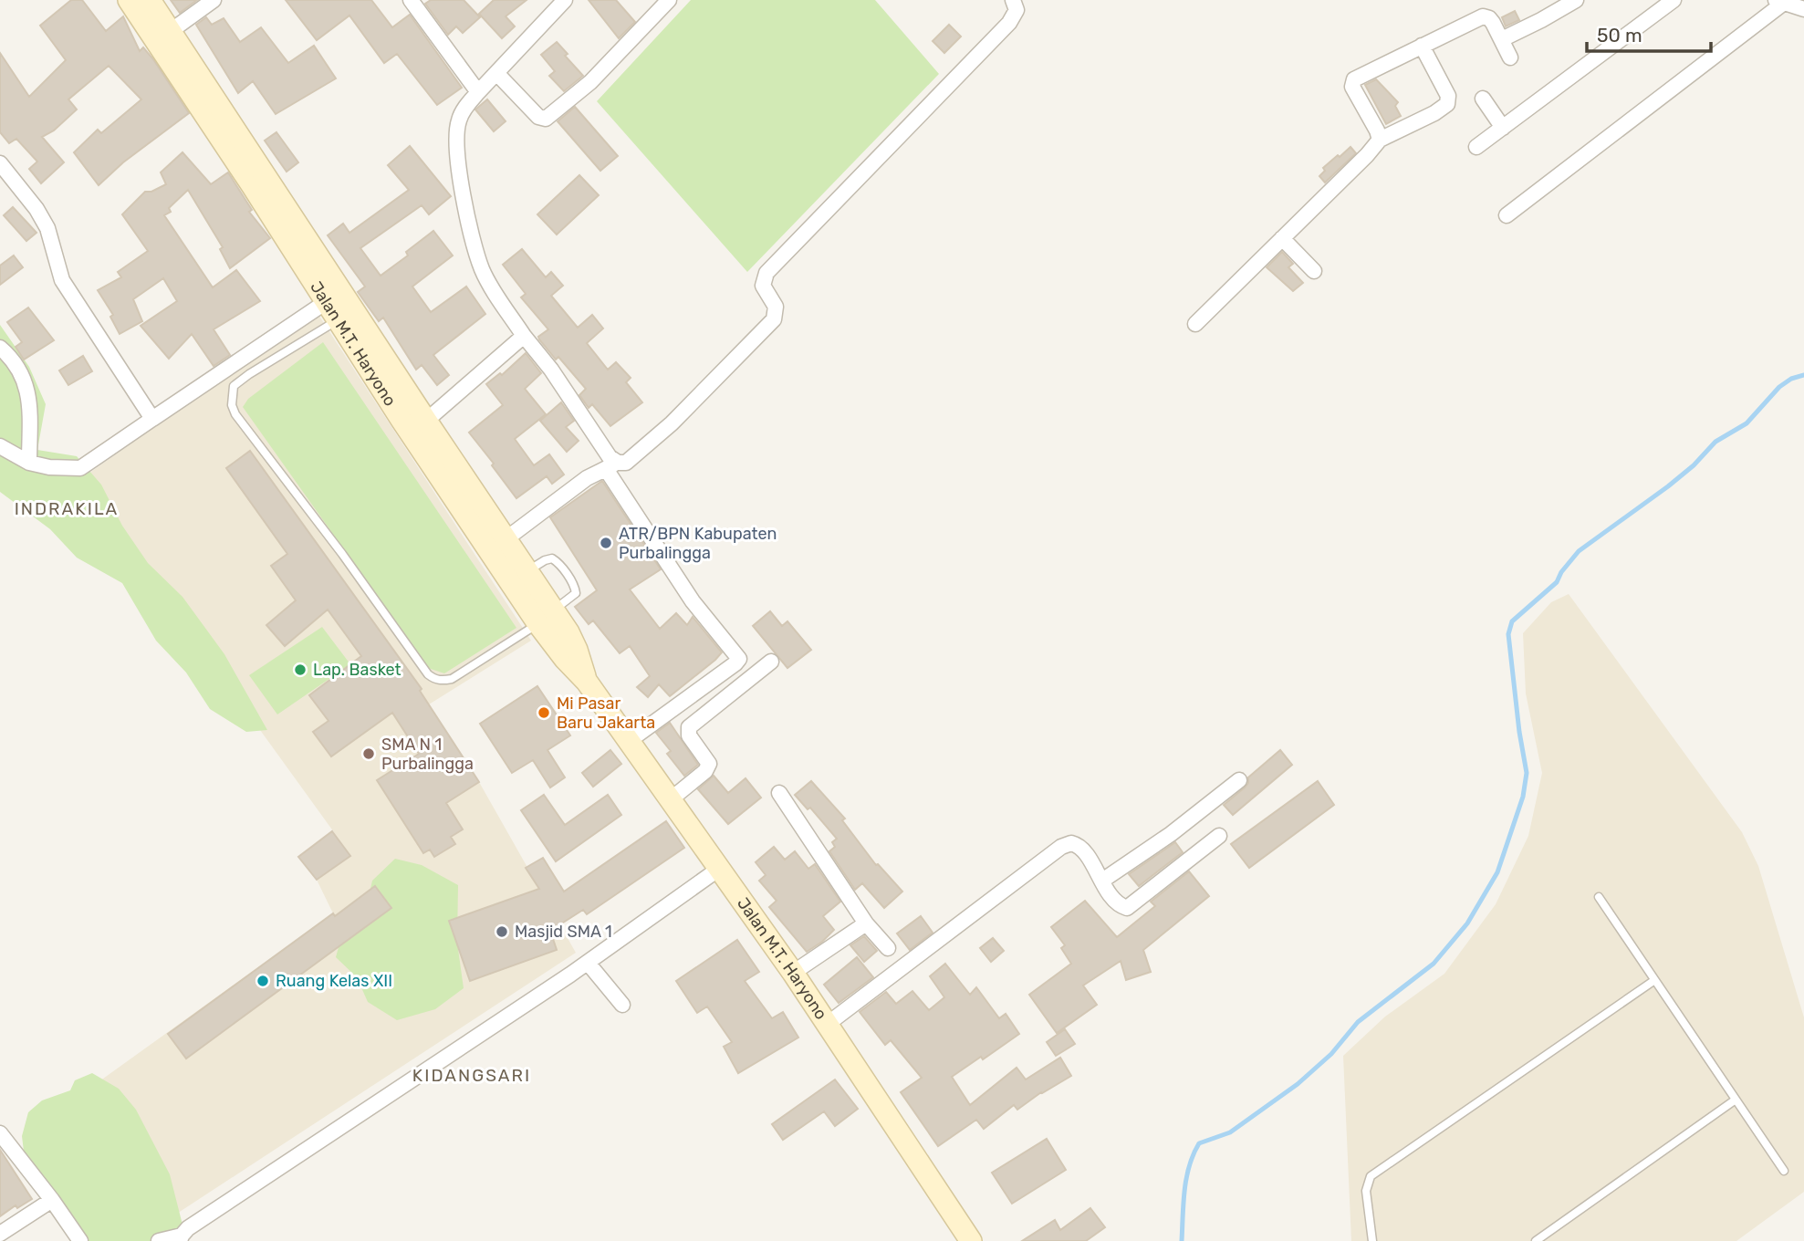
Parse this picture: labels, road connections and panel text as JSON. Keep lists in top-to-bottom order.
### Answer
{
  "streets": {
    "main road": ["Jalan M.T. Haryono"]
  },
  "districts": ["INDRAKILA", "KIDANGSARI"],
  "places": [
    "ATR/BPN Kabupaten Purbalingga",
    "Lap. Basket",
    "Mi Pasar Baru Jakarta",
    "SMA N 1 Purbalingga",
    "Masjid SMA 1",
    "Ruang Kelas XII"
  ],
  "scale_bar": "50 m"
}
